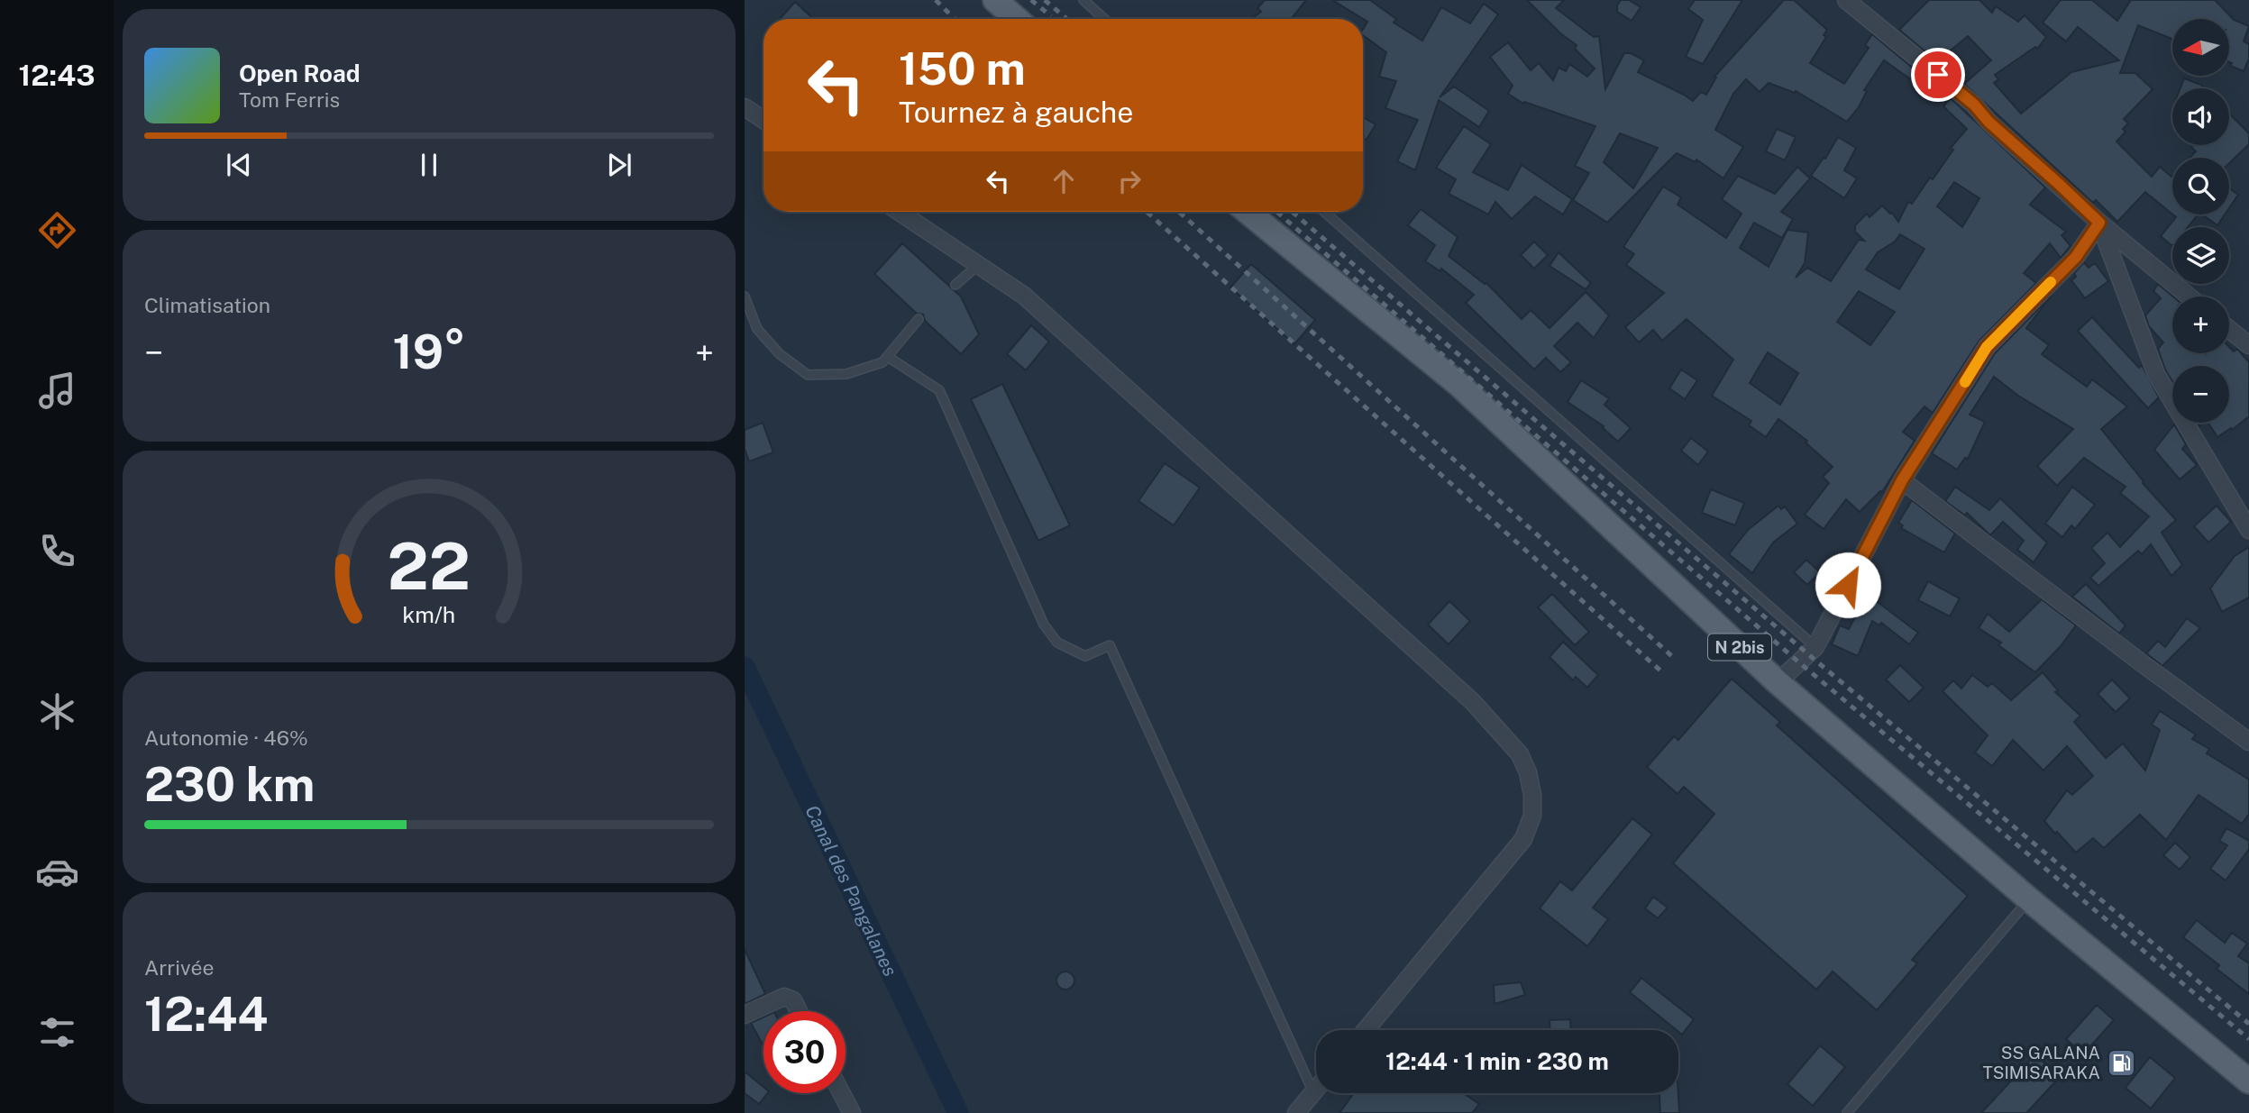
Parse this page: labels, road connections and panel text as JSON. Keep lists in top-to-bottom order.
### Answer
{
  "streets": {
    "main road": ["N 2bis"]
  },
  "water": ["Canal des Pangalanes"],
  "places": {
    "fuel station": ["SS GALANA TSIMISARAKA"]
  },
  "north": "left",
  "page": {
    "tabs": "12:43",
    "map_buttons": ["+", "−"],
    "turn": ["150 m", "Tournez à gauche"],
    "song": ["Open Road", "Tom Ferris"],
    "tile": [
      "Climatisation",
      ["Autonomie · 46%", "230 km"],
      ["Arrivée", "12:44"]
    ],
    "heat": ["−", "19°", "+"],
    "limit": "30",
    "trip": "12:44 · 1 min · 230 m",
    "gauge": ["22", "km/h"]
  }
}
